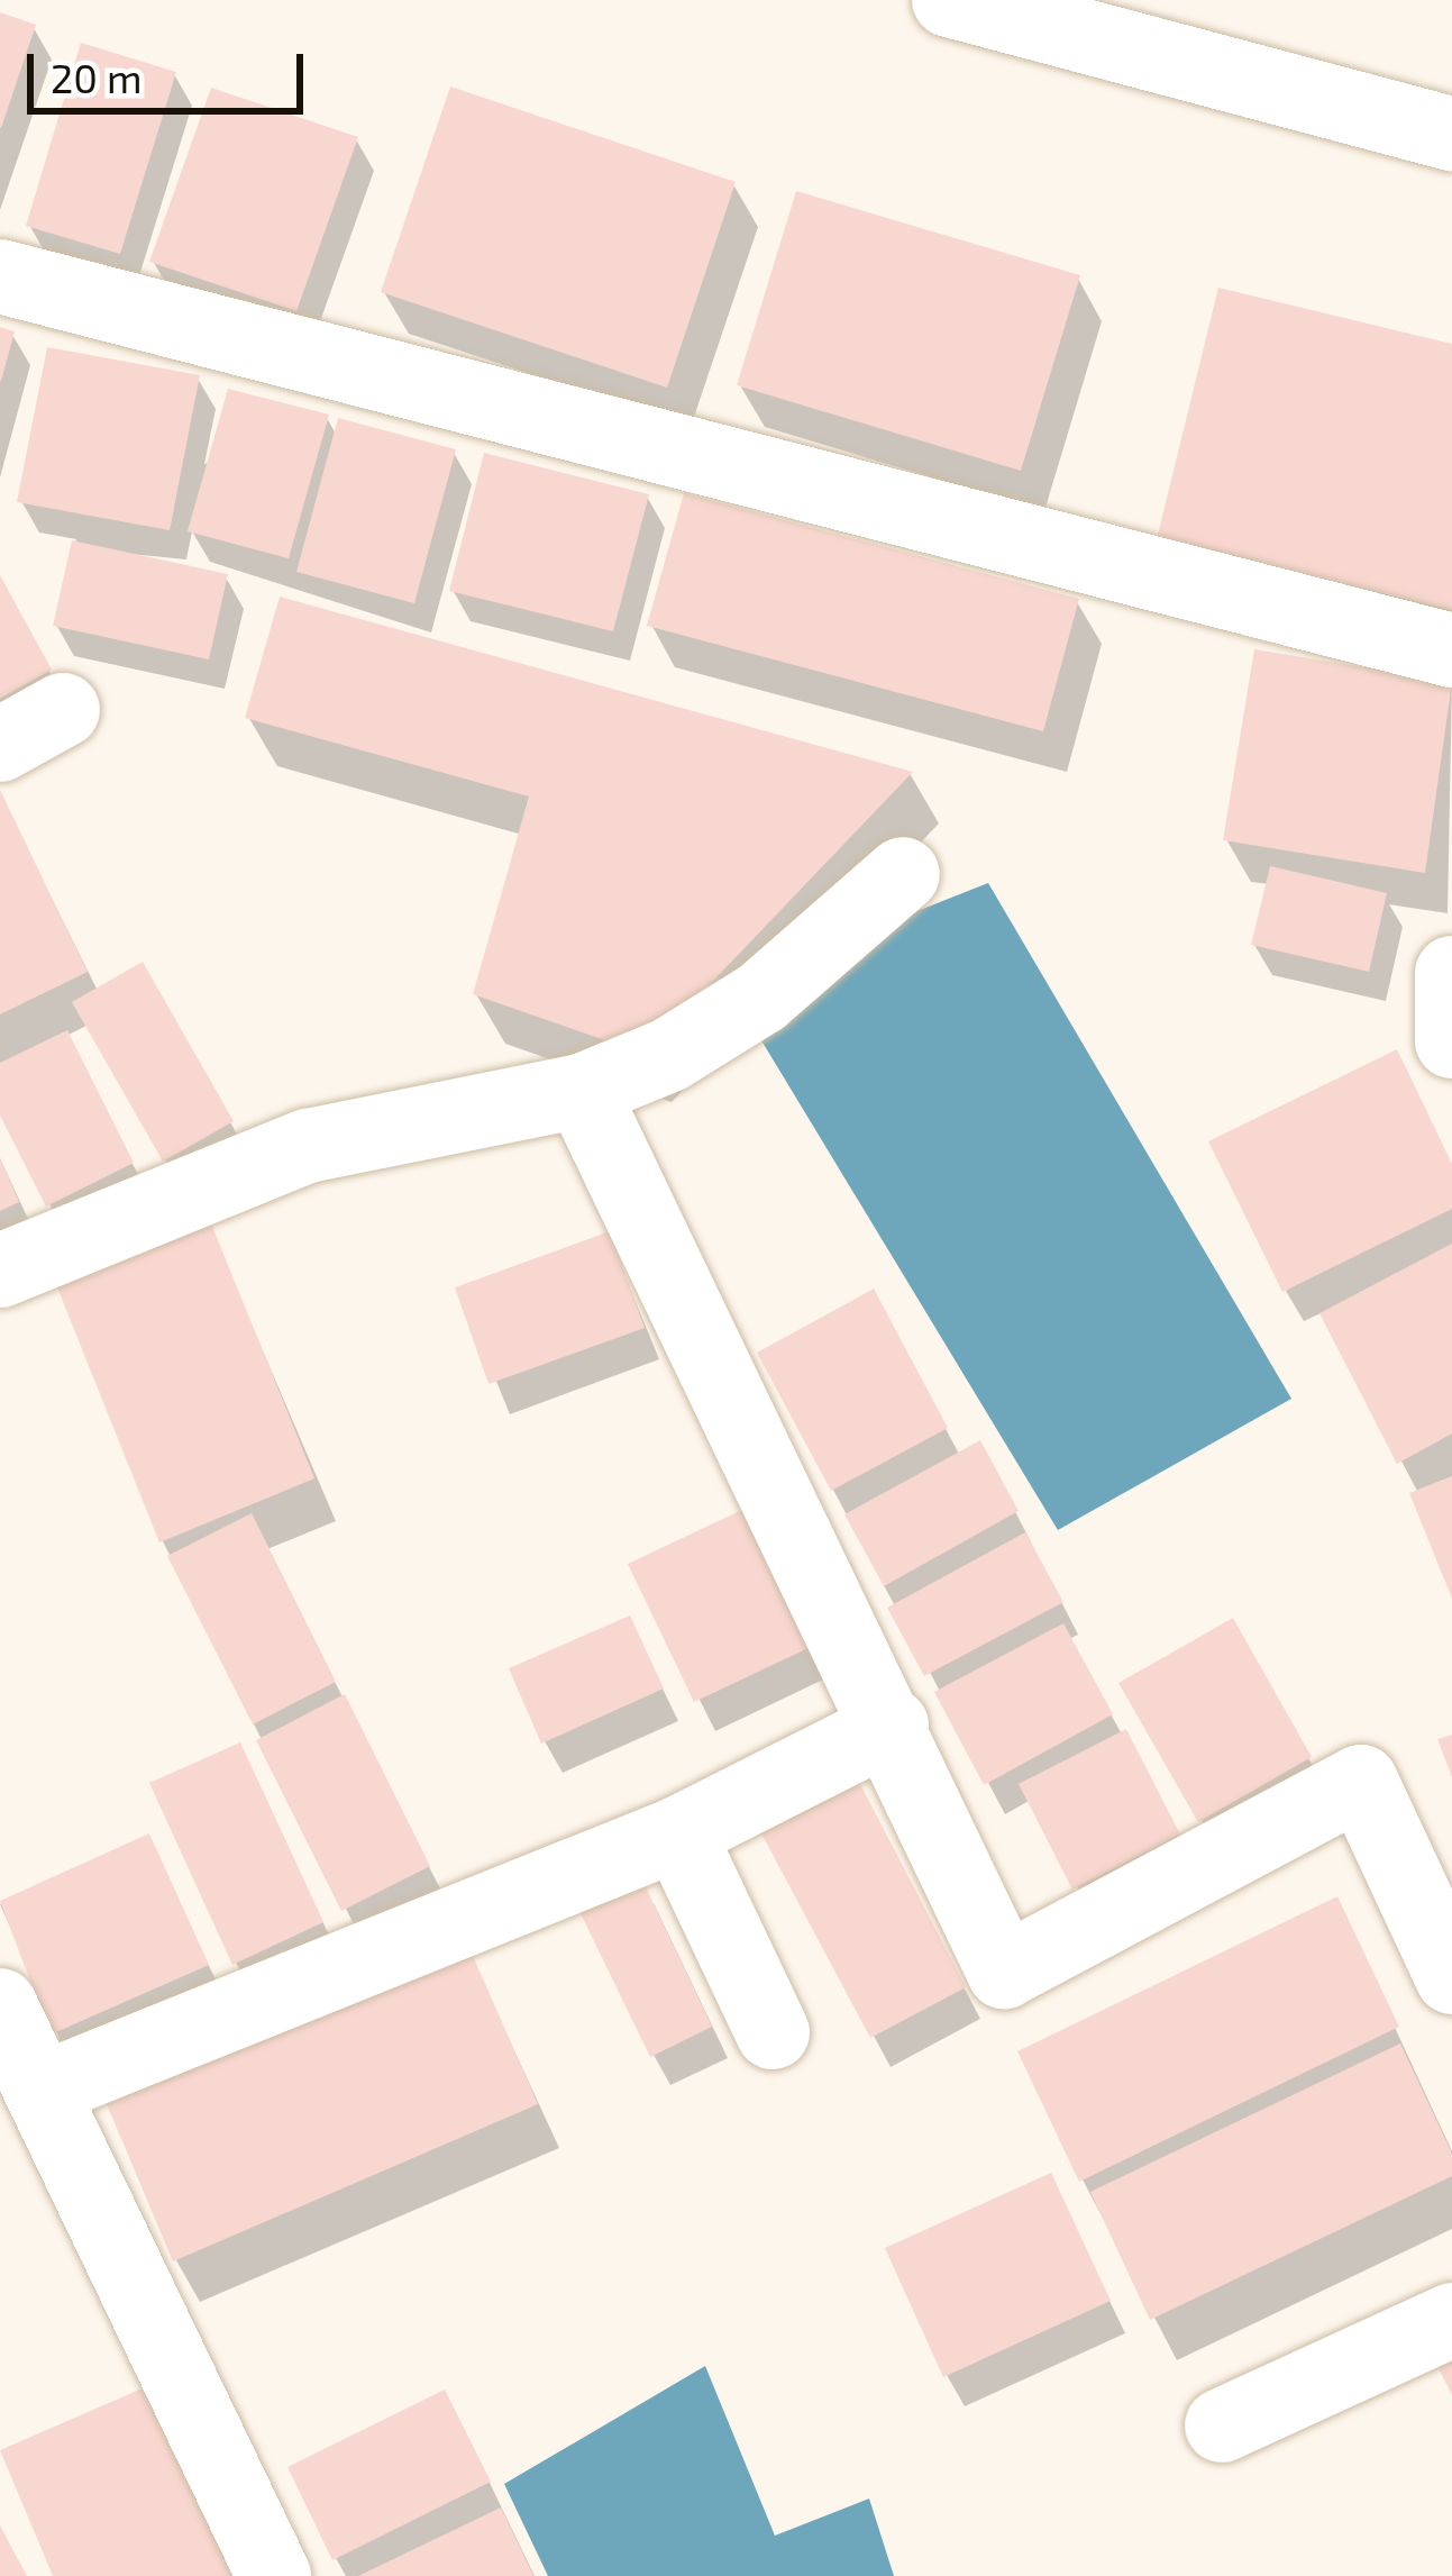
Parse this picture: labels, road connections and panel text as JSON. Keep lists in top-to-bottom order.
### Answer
{
  "scale_bar": "20 m"
}
